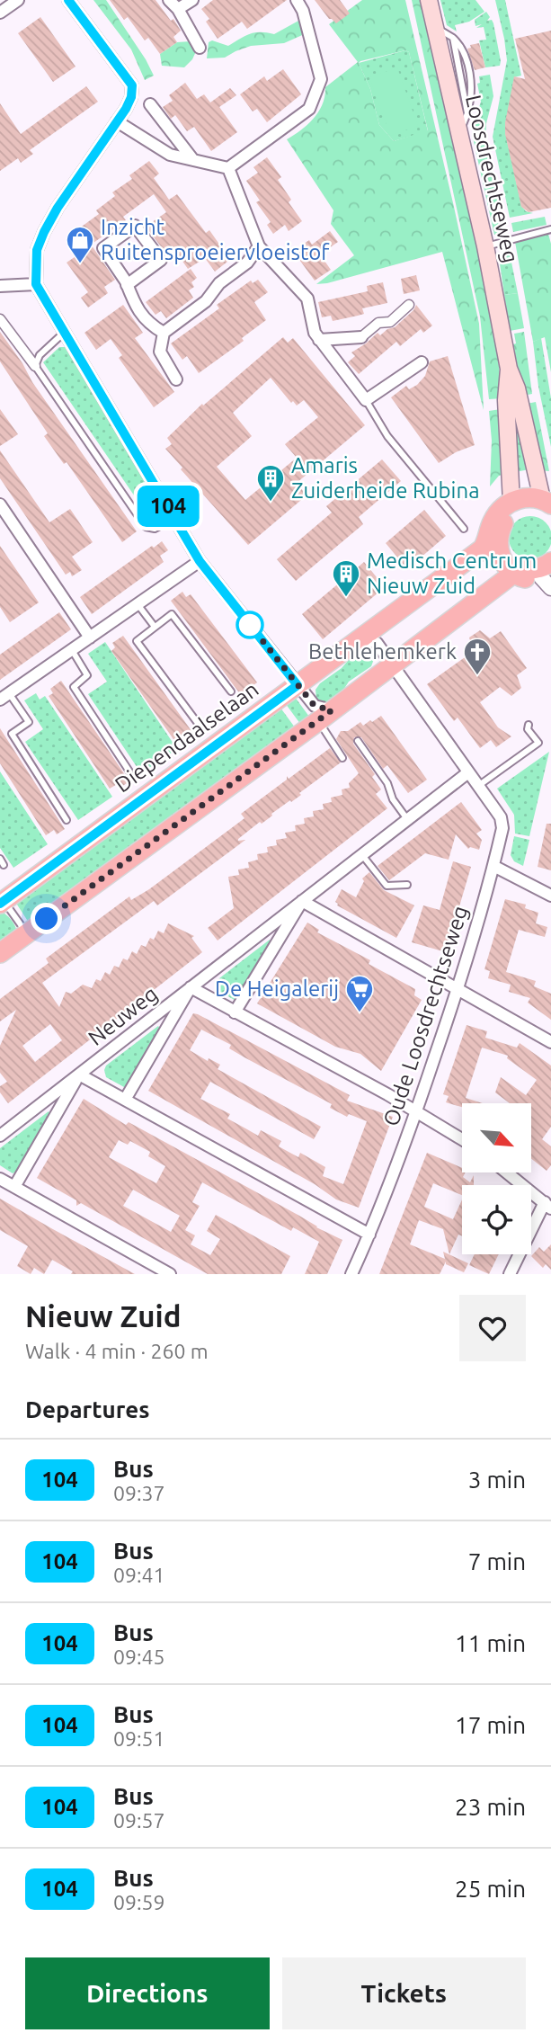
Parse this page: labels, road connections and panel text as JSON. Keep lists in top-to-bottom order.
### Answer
{
  "streets": {
    "main road": ["Loosdrechtseweg", "Diependaalselaan"],
    "street": ["Neuweg", "Oude Loosdrechtseweg"]
  },
  "crossings": [
    ["Loosdrechtseweg", "Diependaalselaan"],
    ["Diependaalselaan", "Oude Loosdrechtseweg"],
    ["Neuweg", "Oude Loosdrechtseweg"]
  ],
  "places": {
    "shop": ["Inzicht Ruitensproeiervloeistof"],
    "building": ["Amaris Zuiderheide Rubina", "Medisch Centrum Nieuw Zuid"],
    "church": ["Bethlehemkerk"],
    "supermarket": ["De Heigalerij"]
  },
  "lines": ["bus line 104"],
  "north": "bottom right",
  "page": {
    "on_map": "104",
    "heading": [
      ["Nieuw Zuid", "Walk · 4 min · 260 m"],
      "Departures"
    ],
    "list": [
      {
        "mark": "104",
        "name": "Bus",
        "note": "09:37",
        "value": "3 min"
      },
      {
        "mark": "104",
        "name": "Bus",
        "note": "09:41",
        "value": "7 min"
      },
      {
        "mark": "104",
        "name": "Bus",
        "note": "09:45",
        "value": "11 min"
      },
      {
        "mark": "104",
        "name": "Bus",
        "note": "09:51",
        "value": "17 min"
      },
      {
        "mark": "104",
        "name": "Bus",
        "note": "09:57",
        "value": "23 min"
      },
      {
        "mark": "104",
        "name": "Bus",
        "note": "09:59",
        "value": "25 min"
      }
    ],
    "buttons": ["Directions", "Tickets"]
  }
}
